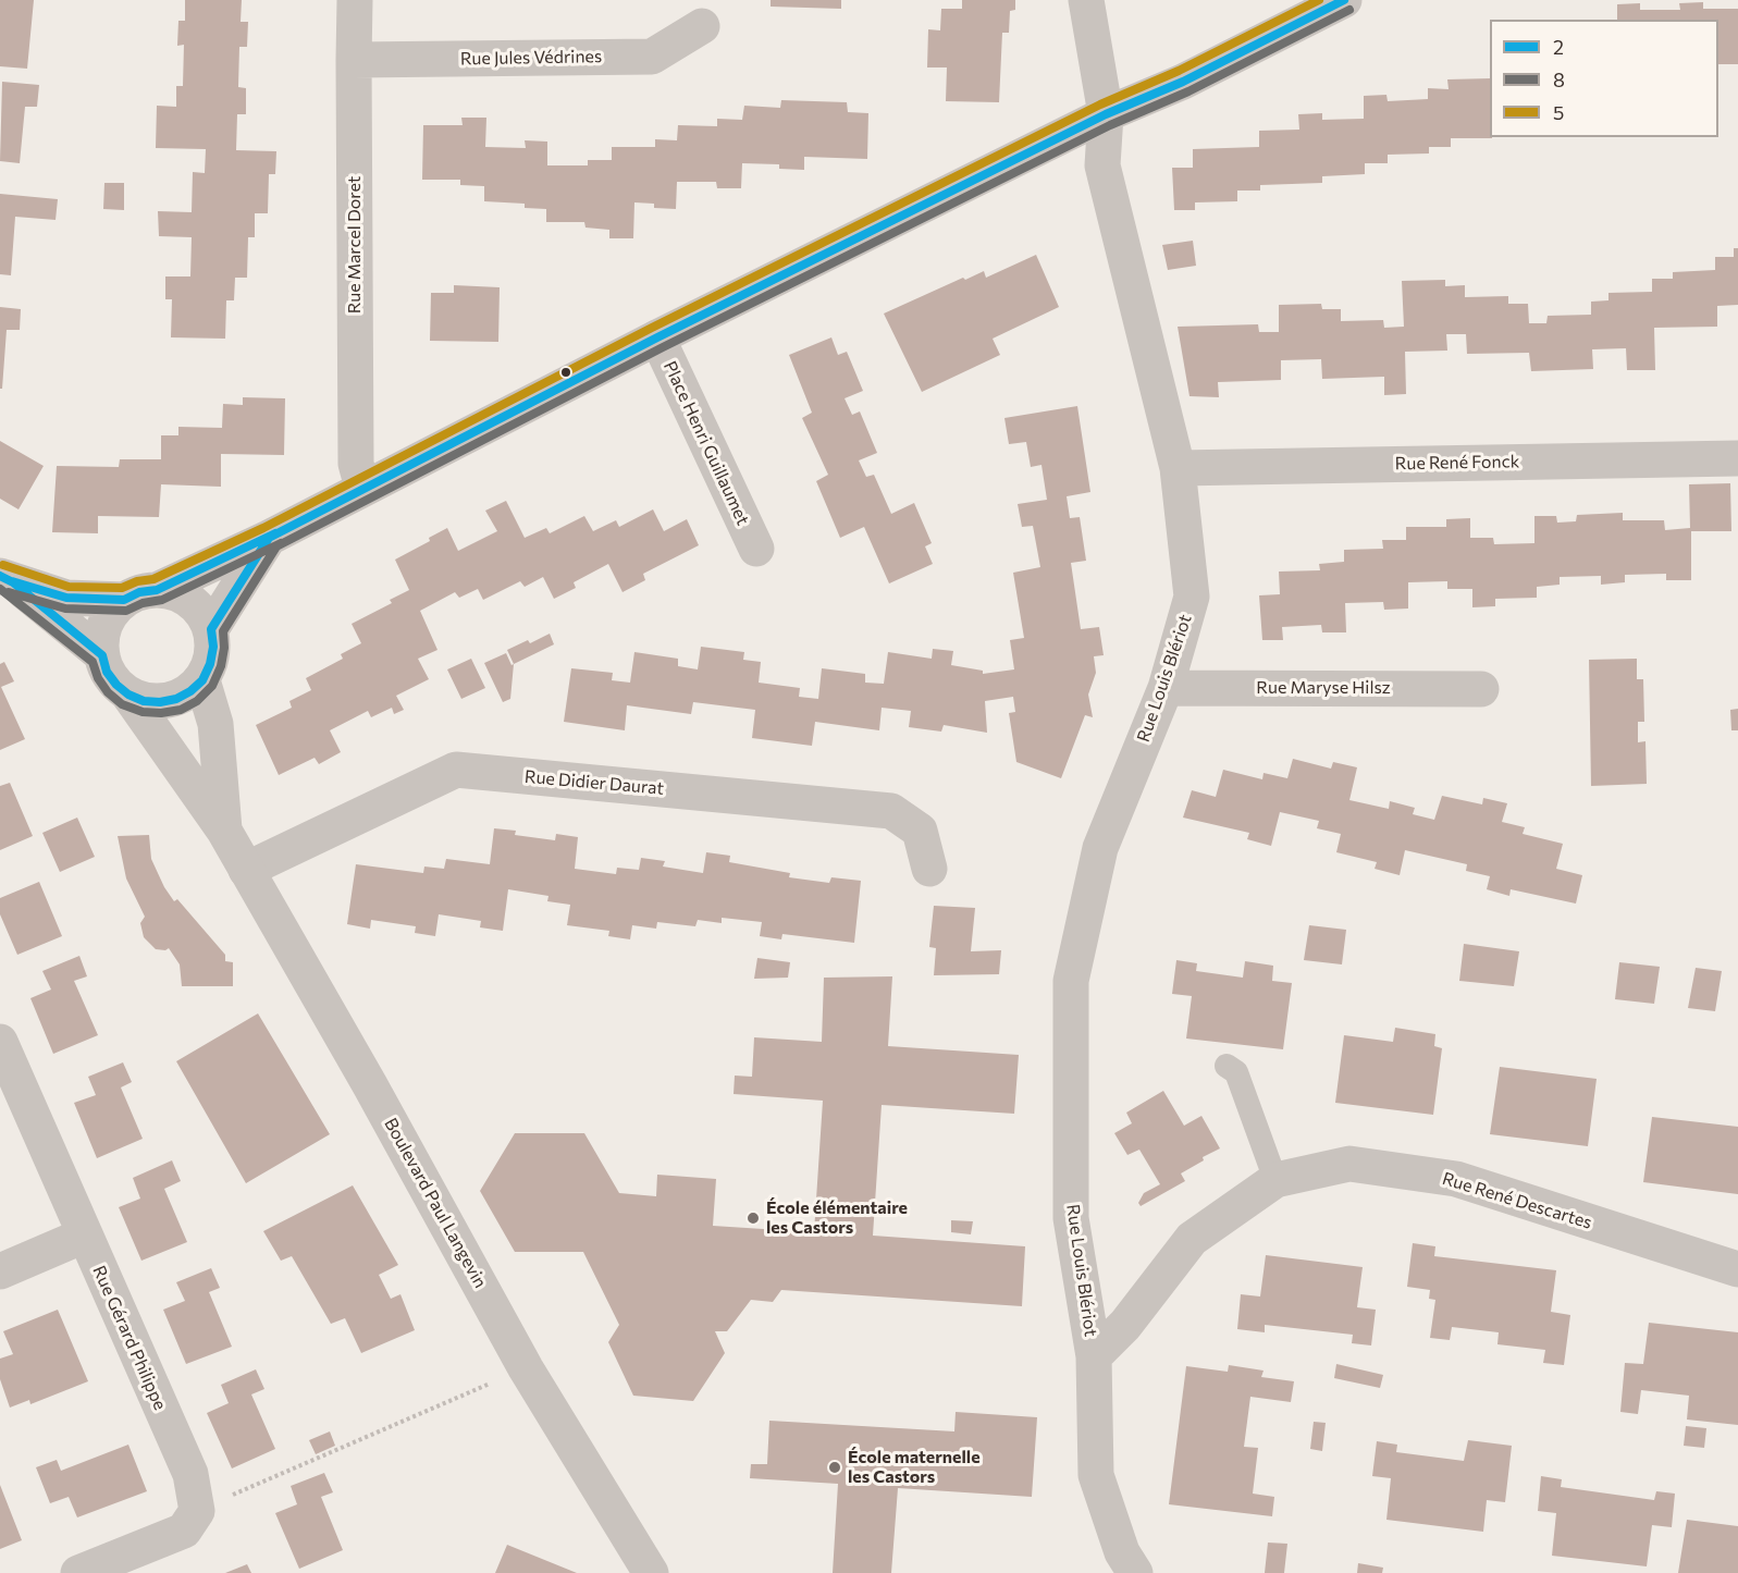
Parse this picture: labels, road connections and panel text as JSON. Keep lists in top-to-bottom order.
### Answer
{
  "streets": {
    "street": [
      "Rue Jules Védrines",
      "Rue Marcel Doret",
      "Place Henri Guillaumet",
      "Rue René Fonck",
      "Rue Louis Blériot",
      "Rue Maryse Hilsz",
      "Rue Didier Daurat",
      "Rue René Descartes",
      "Boulevard Paul Langevin",
      "Rue Gérard Philippe"
    ]
  },
  "crossings": [
    ["Rue Jules Védrines", "Rue Marcel Doret"],
    ["Rue René Fonck", "Rue Louis Blériot"],
    ["Rue Louis Blériot", "Rue Maryse Hilsz"],
    ["Rue Louis Blériot", "Rue René Descartes"],
    ["Rue Didier Daurat", "Boulevard Paul Langevin"]
  ],
  "places": ["École élémentaire les Castors", "École maternelle les Castors"],
  "lines": ["transit line 2", "transit line 5", "transit line 8"],
  "legend": ["2", "8", "5"]
}
